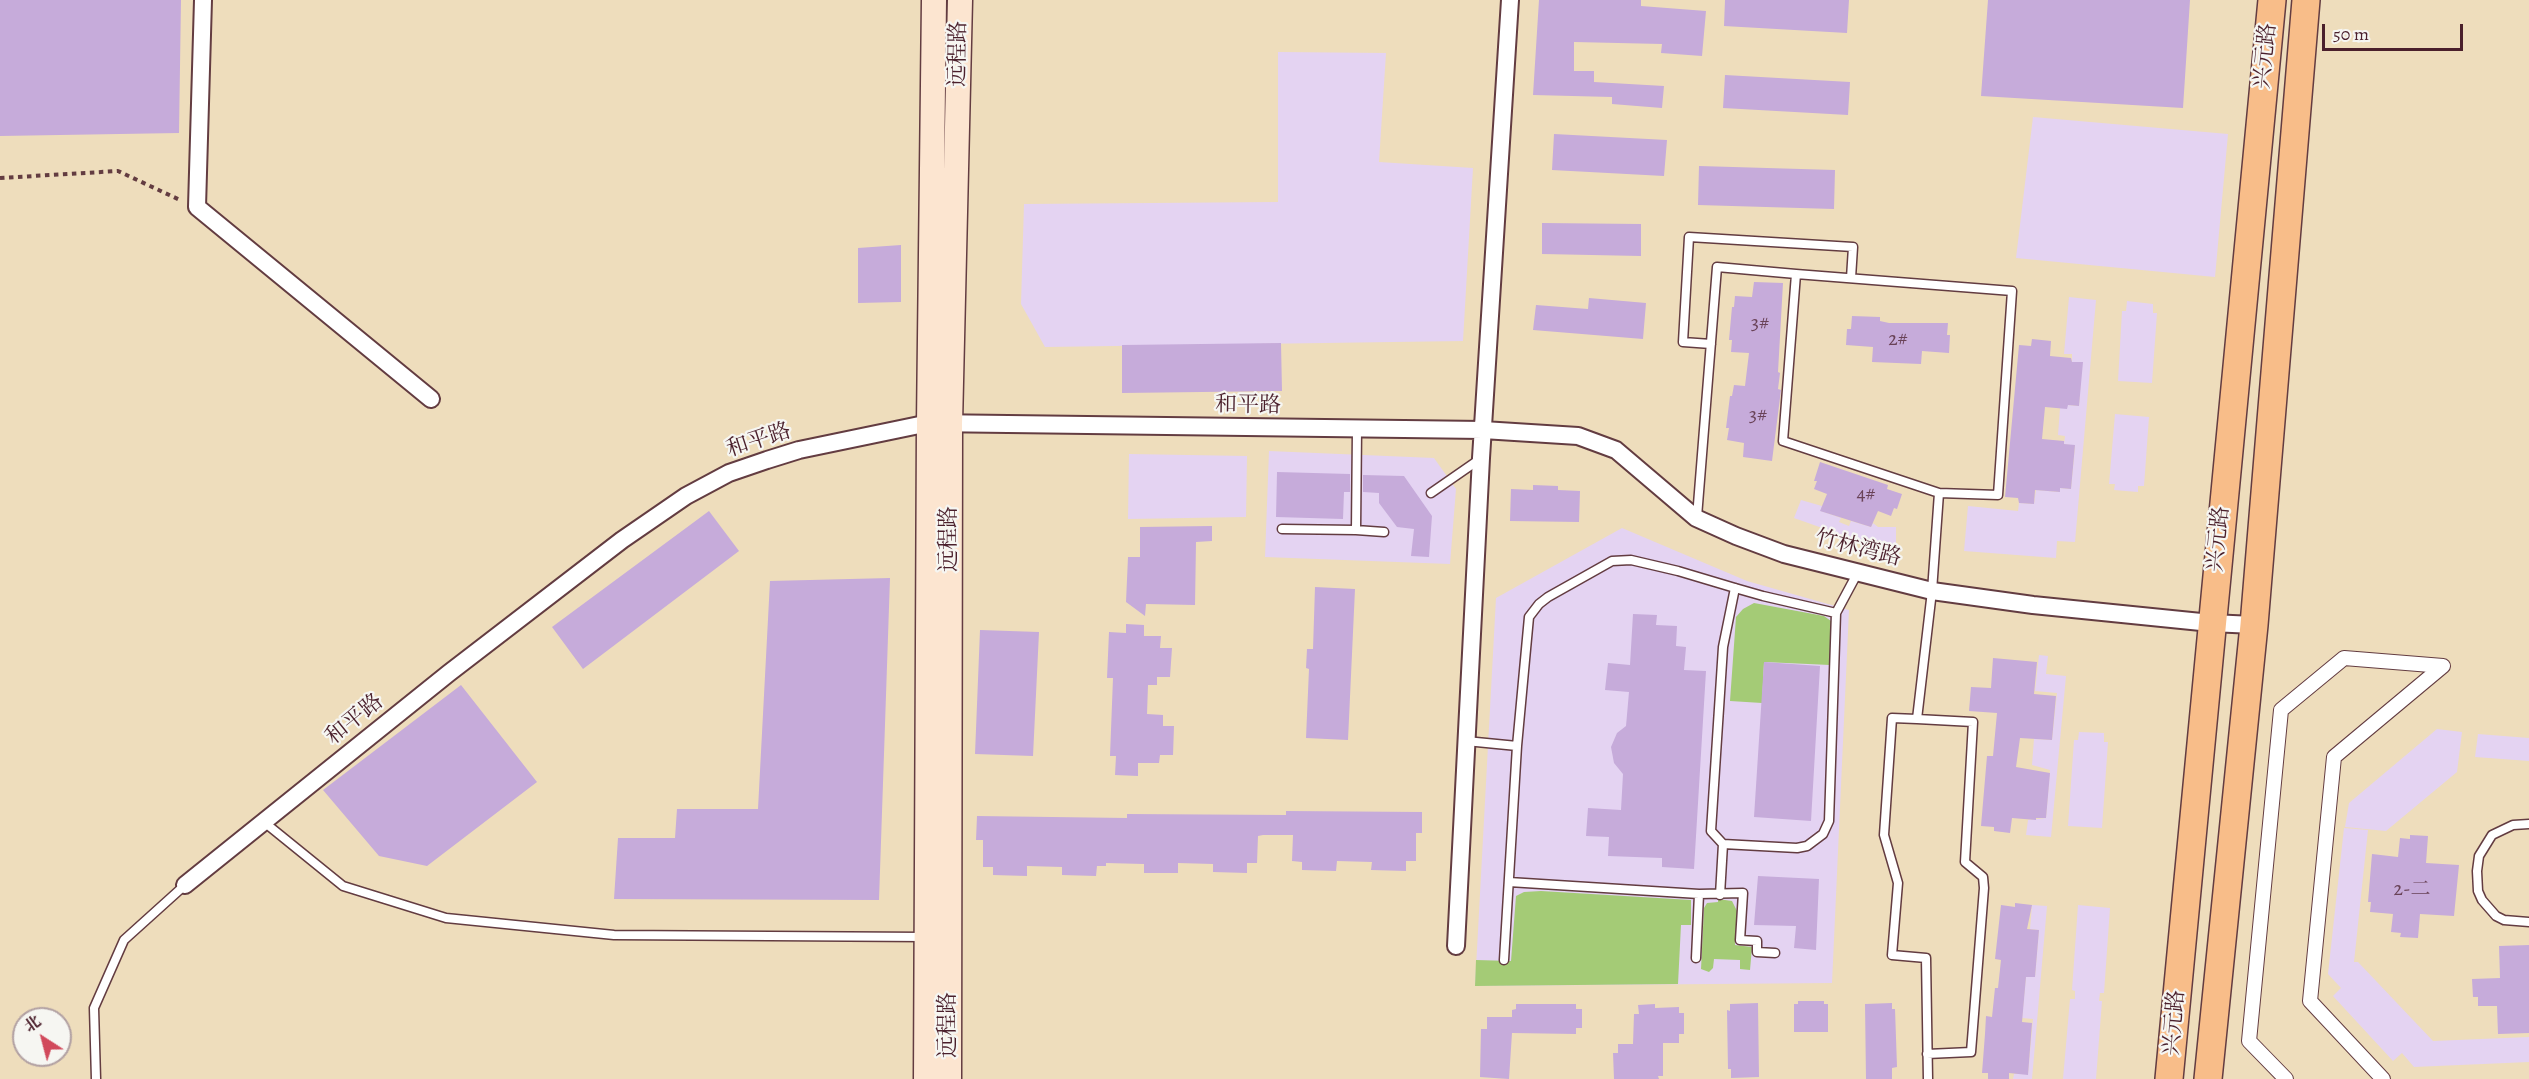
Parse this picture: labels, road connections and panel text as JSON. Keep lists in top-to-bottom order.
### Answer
{
  "streets": {
    "main road": ["远程路", "兴元路"],
    "street": ["和平路", "竹林湾路"]
  },
  "crossings": [
    ["远程路", "和平路"],
    ["兴元路", "竹林湾路"],
    ["和平路", "竹林湾路"]
  ],
  "house_numbers": [
    "3#",
    "2#",
    "3#",
    "4#",
    "2-二"
  ],
  "scale_bar": "50 m",
  "north": "top left"
}
